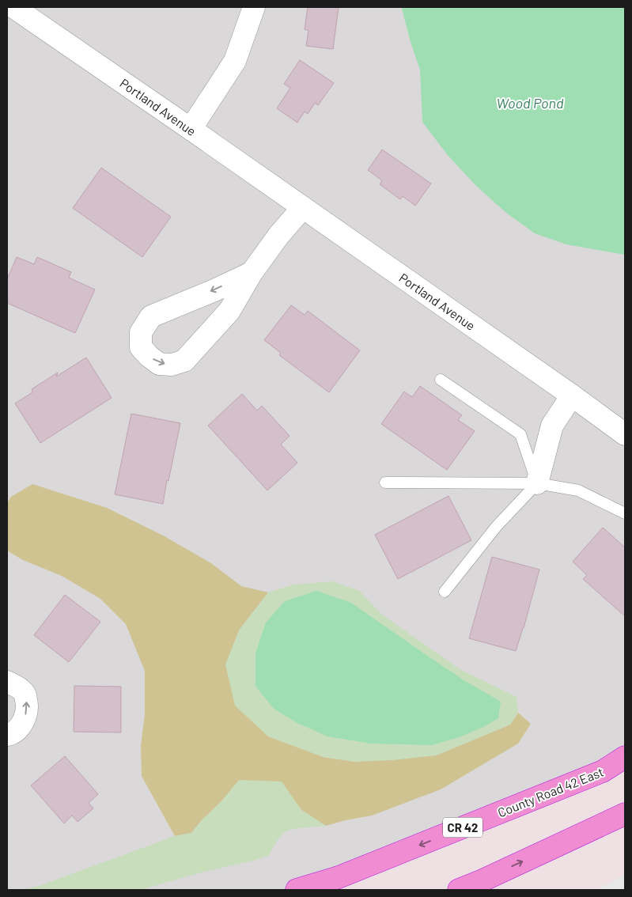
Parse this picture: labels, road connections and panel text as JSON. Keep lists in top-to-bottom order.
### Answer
{
  "streets": {
    "highway": ["County Road 42 East", "CR 42"],
    "street": ["Portland Avenue"]
  },
  "water": ["Wood Pond"]
}
